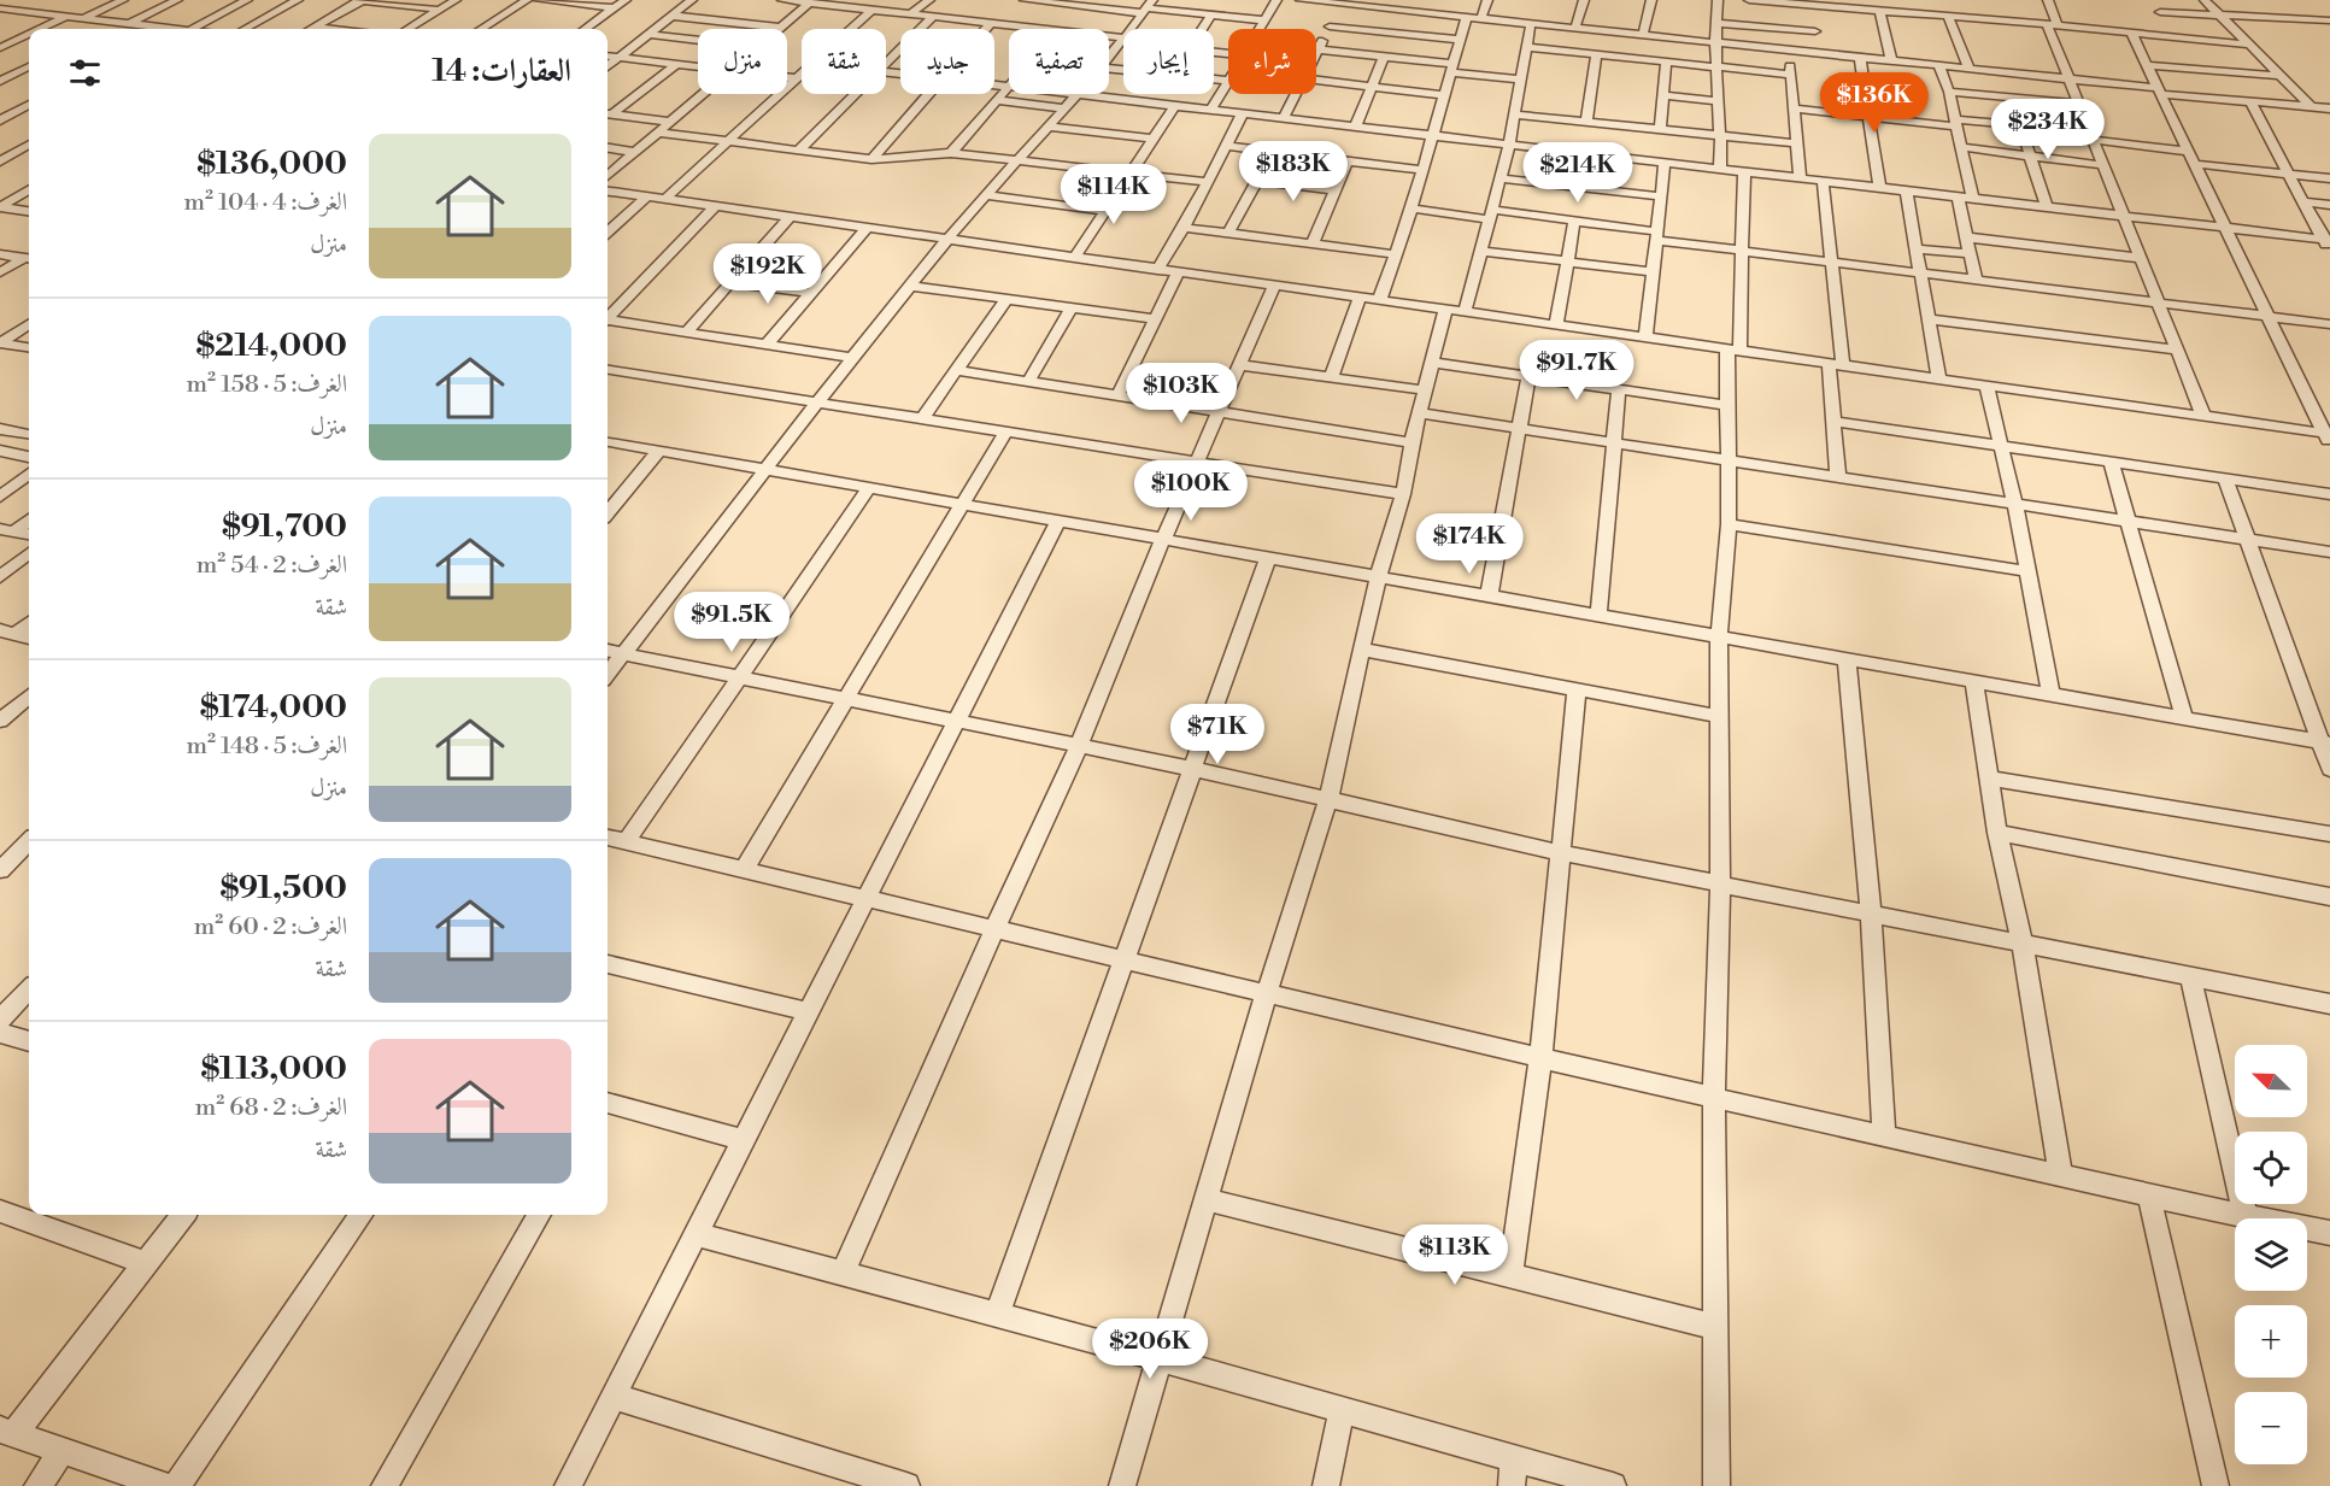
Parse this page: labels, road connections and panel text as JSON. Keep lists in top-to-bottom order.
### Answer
{
  "north": "top left",
  "page": {
    "chip": [
      "شراء",
      "إيجار",
      "تصفية",
      "جديد",
      "شقة",
      "منزل"
    ],
    "heading": "العقارات: 14",
    "price": [
      "$136K",
      "$234K",
      "$183K",
      "$214K",
      "$114K",
      "$192K",
      "$91.7K",
      "$103K",
      "$100K",
      "$174K",
      "$91.5K",
      "$71K",
      "$113K",
      "$206K"
    ],
    "list": [
      {
        "name": "$136,000",
        "note": "الغرف: 4 · 104 m² · منزل"
      },
      {
        "name": "$214,000",
        "note": "الغرف: 5 · 158 m² · منزل"
      },
      {
        "name": "$91,700",
        "note": "الغرف: 2 · 54 m² · شقة"
      },
      {
        "name": "$174,000",
        "note": "الغرف: 5 · 148 m² · منزل"
      },
      {
        "name": "$91,500",
        "note": "الغرف: 2 · 60 m² · شقة"
      },
      {
        "name": "$113,000",
        "note": "الغرف: 2 · 68 m² · شقة"
      }
    ],
    "map_buttons": ["+", "−"]
  }
}
